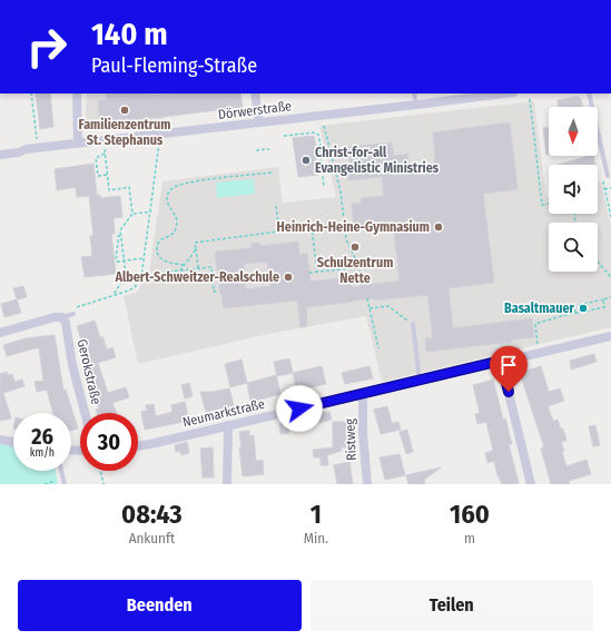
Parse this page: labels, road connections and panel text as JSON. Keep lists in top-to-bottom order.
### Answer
{
  "streets": {
    "street": [
      "Dörwerstraße",
      "Gerokstraße",
      "Neumarkstraße",
      "Ristweg"
    ]
  },
  "crossings": [
    ["Neumarkstraße", "Ristweg"]
  ],
  "places": [
    "Familienzentrum St. Stephanus",
    "Christ-for-all Evangelistic Ministries",
    "Heinrich-Heine-Gymnasium",
    "Schulzentrum Nette",
    "Albert-Schweitzer-Realschule",
    "Basaltmauer"
  ],
  "north": "bottom",
  "page": {
    "turn": ["140 m", "Paul-Fleming-Straße"],
    "speed": "26 km/h",
    "limit": "30",
    "eta": [
      "08:43",
      "Ankunft",
      "1",
      "Min.",
      "160",
      "m"
    ],
    "buttons": ["Beenden", "Teilen"]
  }
}
